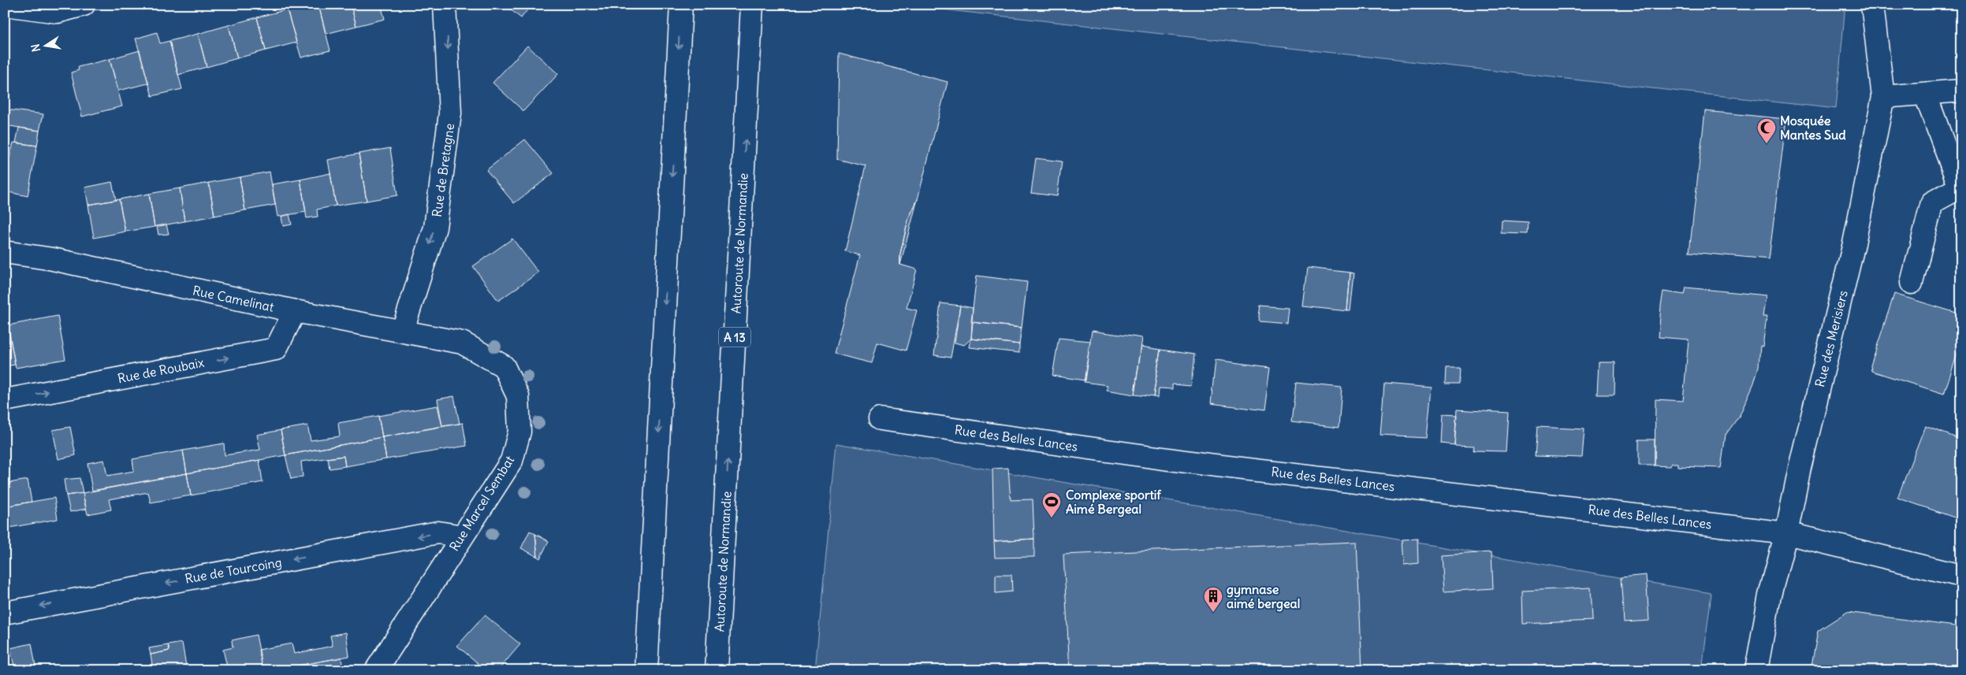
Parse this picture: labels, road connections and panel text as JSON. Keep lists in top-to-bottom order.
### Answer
{
  "streets": {
    "main road": [
      "Rue de Bretagne",
      "Autoroute de Normandie",
      "Rue Camelinat",
      "A 13",
      "Rue des Merisiers",
      "Rue de Roubaix",
      "Rue des Belles Lances",
      "Rue Marcel Sembat",
      "Rue de Tourcoing"
    ]
  },
  "crossings": [
    ["Rue de Bretagne", "Rue Camelinat"],
    ["Rue Camelinat", "Rue de Roubaix"],
    ["Rue Camelinat", "Rue Marcel Sembat"],
    ["Rue des Merisiers", "Rue des Belles Lances"],
    ["Rue Marcel Sembat", "Rue de Tourcoing"]
  ],
  "one_way": ["Rue de Bretagne", "Rue de Roubaix", "Rue de Tourcoing"],
  "places": {
    "mosque": ["Mosquée Mantes Sud"],
    "sports": ["Complexe sportif Aimé Bergeal"],
    "building": ["gymnase aimé bergeal"]
  },
  "north": "left"
}
